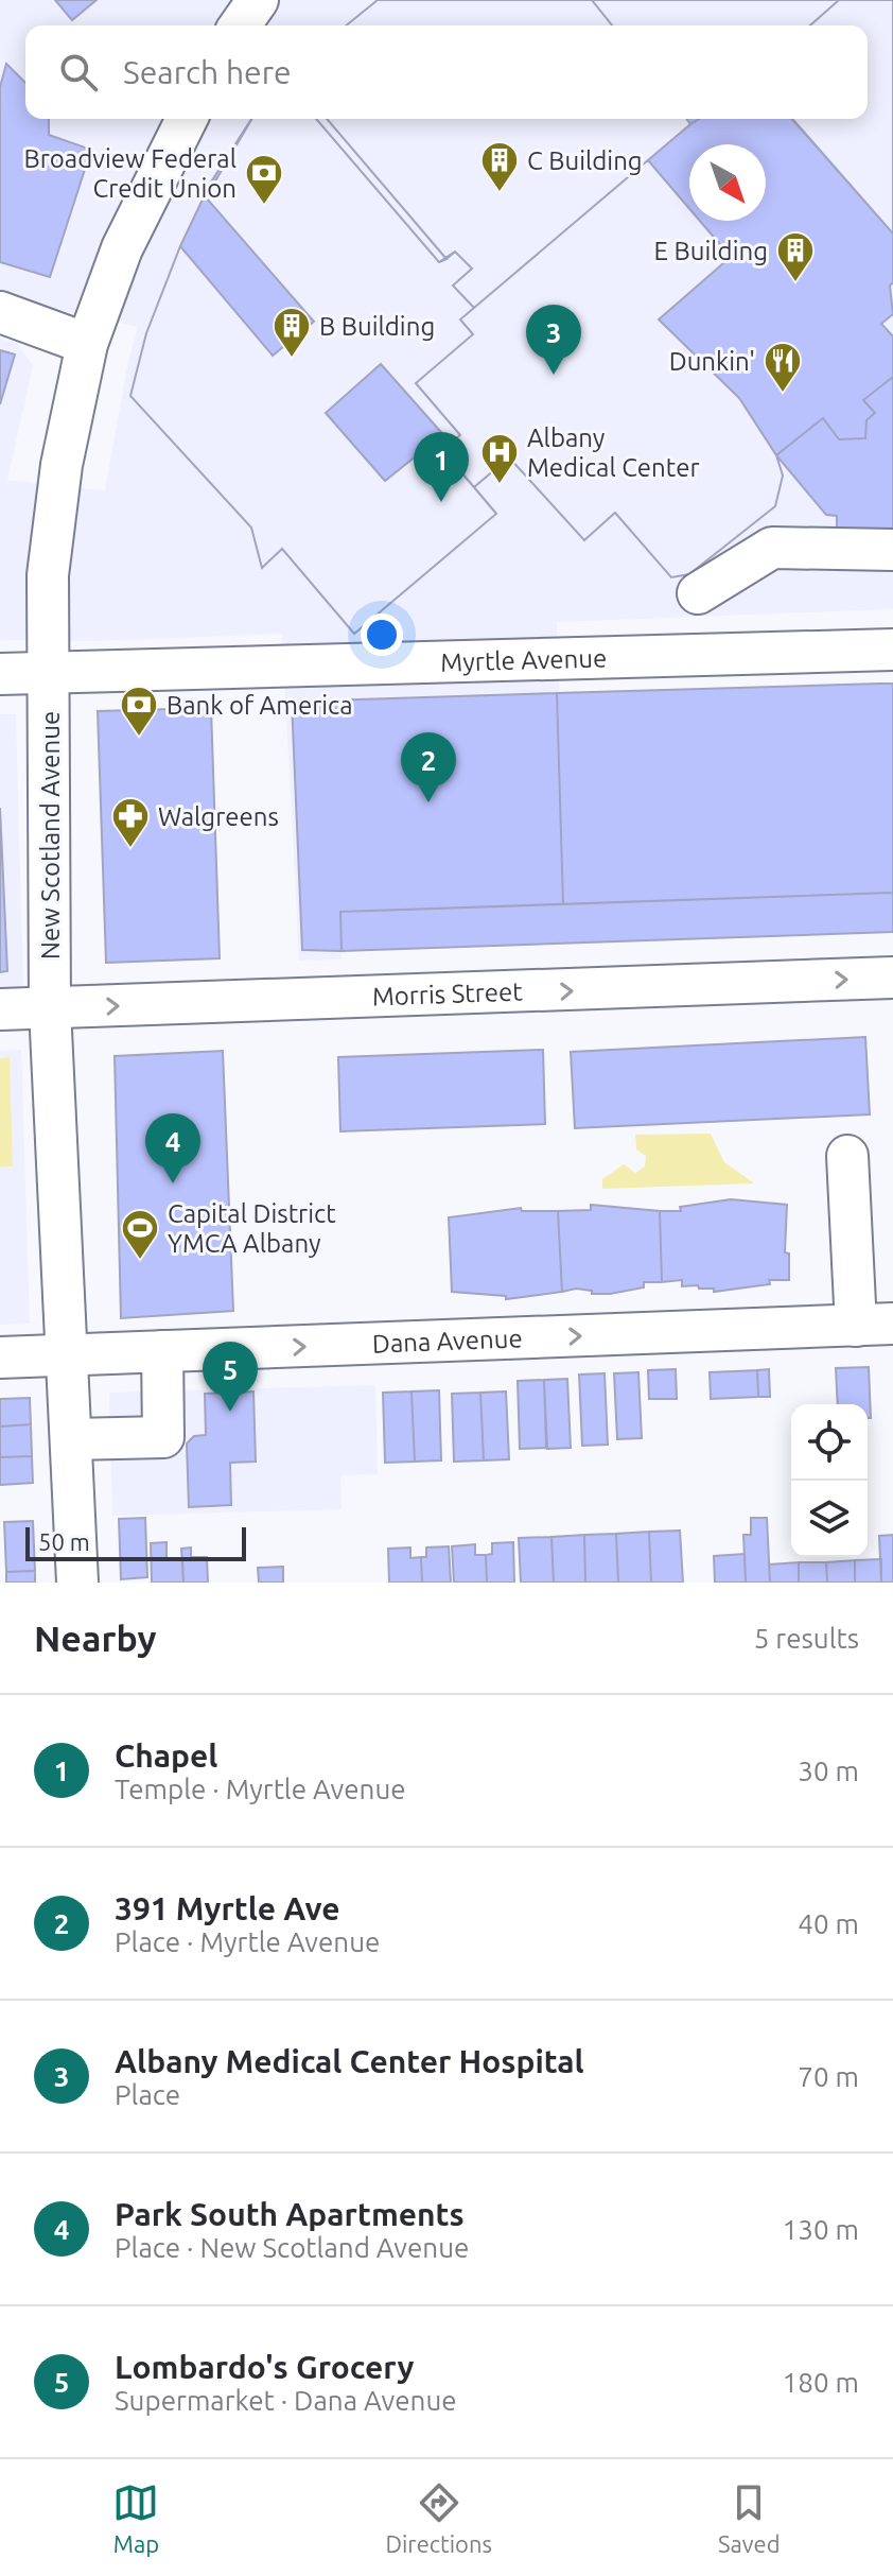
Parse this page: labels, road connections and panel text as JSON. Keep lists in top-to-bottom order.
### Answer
{
  "streets": {
    "street": [
      "Myrtle Avenue",
      "New Scotland Avenue",
      "Morris Street",
      "Dana Avenue"
    ]
  },
  "crossings": [
    ["Myrtle Avenue", "New Scotland Avenue"],
    ["New Scotland Avenue", "Morris Street"],
    ["New Scotland Avenue", "Dana Avenue"]
  ],
  "one_way": ["Morris Street", "Dana Avenue"],
  "places": {
    "building": ["C Building", "E Building", "B Building"],
    "bank": ["Broadview Federal Credit Union", "Bank of America"],
    "restaurant": ["Dunkin'"],
    "hospital": ["Albany Medical Center"],
    "pharmacy": ["Walgreens"],
    "sports": ["Capital District YMCA Albany"]
  },
  "scale_bar": "50 m",
  "north": "bottom right",
  "page": {
    "search": "Search here",
    "pins": [
      "3",
      "1",
      "2",
      "4",
      "5"
    ],
    "scale": "50 m",
    "heading": ["Nearby", "5 results"],
    "list": [
      {
        "mark": "1",
        "name": "Chapel",
        "note": "Temple · Myrtle Avenue",
        "value": "30 m"
      },
      {
        "mark": "2",
        "name": "391 Myrtle Ave",
        "note": "Place · Myrtle Avenue",
        "value": "40 m"
      },
      {
        "mark": "3",
        "name": "Albany Medical Center Hospital",
        "note": "Place",
        "value": "70 m"
      },
      {
        "mark": "4",
        "name": "Park South Apartments",
        "note": "Place · New Scotland Avenue",
        "value": "130 m"
      },
      {
        "mark": "5",
        "name": "Lombardo's Grocery",
        "note": "Supermarket · Dana Avenue",
        "value": "180 m"
      }
    ],
    "nav": ["Map", "Directions", "Saved"]
  }
}
